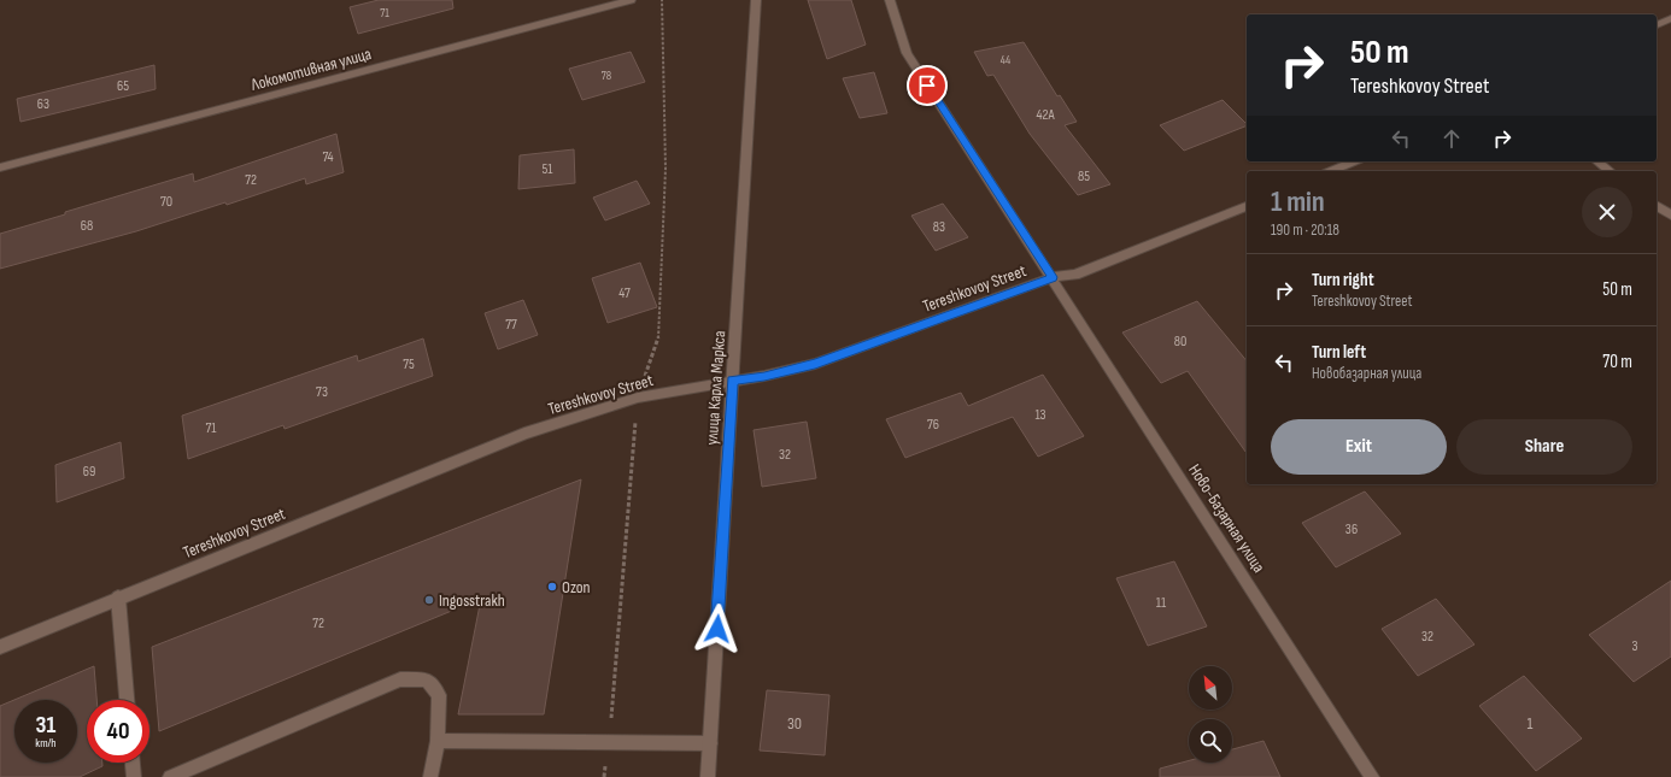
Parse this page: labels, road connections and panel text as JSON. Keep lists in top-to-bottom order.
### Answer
{
  "streets": {
    "street": [
      "Локомотивная улица",
      "Tereshkovoy Street",
      "улица Карла Маркса",
      "Ново-Базарная улица"
    ]
  },
  "crossings": [
    ["Tereshkovoy Street", "улица Карла Маркса"],
    ["Tereshkovoy Street", "Ново-Базарная улица"]
  ],
  "places": ["Ozon", "Ingosstrakh"],
  "house_numbers": [
    "71",
    "44",
    "78",
    "65",
    "63",
    "42А",
    "74",
    "51",
    "85",
    "72",
    "70",
    "68",
    "83",
    "47",
    "77",
    "80",
    "75",
    "73",
    "13",
    "76",
    "71",
    "32",
    "69",
    "36",
    "11",
    "72",
    "32",
    "3",
    "30",
    "1"
  ],
  "north": "top left",
  "page": {
    "turn": ["50 m", "Tereshkovoy Street"],
    "heading": ["1 min", "190 m · 20:18"],
    "list": [
      {
        "name": "Turn right",
        "note": "Tereshkovoy Street",
        "value": "50 m"
      },
      {
        "name": "Turn left",
        "note": "Новобазарная улица",
        "value": "70 m"
      }
    ],
    "buttons": ["Exit", "Share"],
    "speed": "31 km/h",
    "limit": "40"
  }
}
